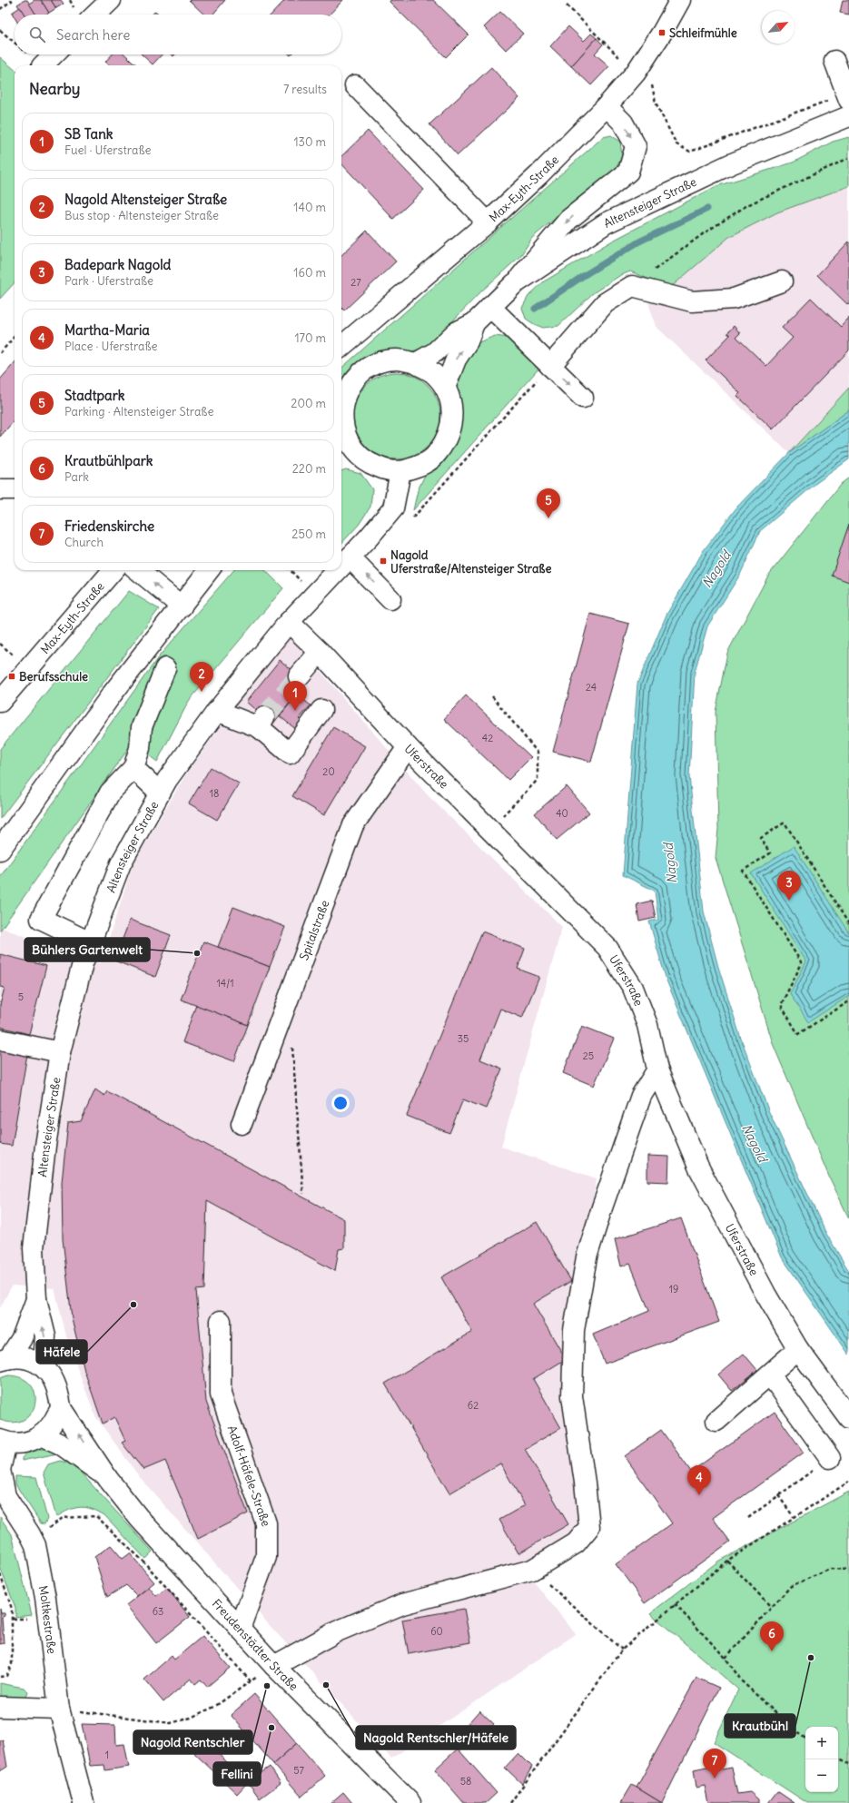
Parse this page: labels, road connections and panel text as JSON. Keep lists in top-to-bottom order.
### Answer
{
  "streets": {
    "street": [
      "Max-Eyth-Straße",
      "Altensteiger Straße",
      "Uferstraße",
      "Spitalstraße",
      "Adolf-Häfele-Straße",
      "Moltkestraße",
      "Freudenstädter Straße"
    ]
  },
  "crossings": [
    ["Altensteiger Straße", "Uferstraße"],
    ["Uferstraße", "Spitalstraße"],
    ["Adolf-Häfele-Straße", "Freudenstädter Straße"]
  ],
  "water": ["Nagold"],
  "places": {
    "transit": ["Schleifmühle", "Nagold Uferstraße/Altensteiger Straße", "Berufsschule"],
    "other": [
      "Bühlers Gartenwelt",
      "Häfele",
      "Krautbühl",
      "Nagold Rentschler/Häfele",
      "Nagold Rentschler",
      "Fellini"
    ]
  },
  "house_numbers": [
    "27",
    "24",
    "42",
    "20",
    "18",
    "40",
    "14/1",
    "5",
    "35",
    "25",
    "19",
    "62",
    "63",
    "60",
    "1",
    "57",
    "58"
  ],
  "north": "top right",
  "page": {
    "search": "Search here",
    "heading": ["Nearby", "7 results"],
    "list": [
      {
        "mark": "1",
        "name": "SB Tank",
        "note": "Fuel · Uferstraße",
        "value": "130 m"
      },
      {
        "mark": "2",
        "name": "Nagold Altensteiger Straße",
        "note": "Bus stop · Altensteiger Straße",
        "value": "140 m"
      },
      {
        "mark": "3",
        "name": "Badepark Nagold",
        "note": "Park · Uferstraße",
        "value": "160 m"
      },
      {
        "mark": "4",
        "name": "Martha-Maria",
        "note": "Place · Uferstraße",
        "value": "170 m"
      },
      {
        "mark": "5",
        "name": "Stadtpark",
        "note": "Parking · Altensteiger Straße",
        "value": "200 m"
      },
      {
        "mark": "6",
        "name": "Krautbühlpark",
        "note": "Park",
        "value": "220 m"
      },
      {
        "mark": "7",
        "name": "Friedenskirche",
        "note": "Church",
        "value": "250 m"
      }
    ],
    "pins": [
      "5",
      "2",
      "1",
      "3",
      "4",
      "6",
      "7"
    ],
    "map_buttons": ["+", "−"]
  }
}
